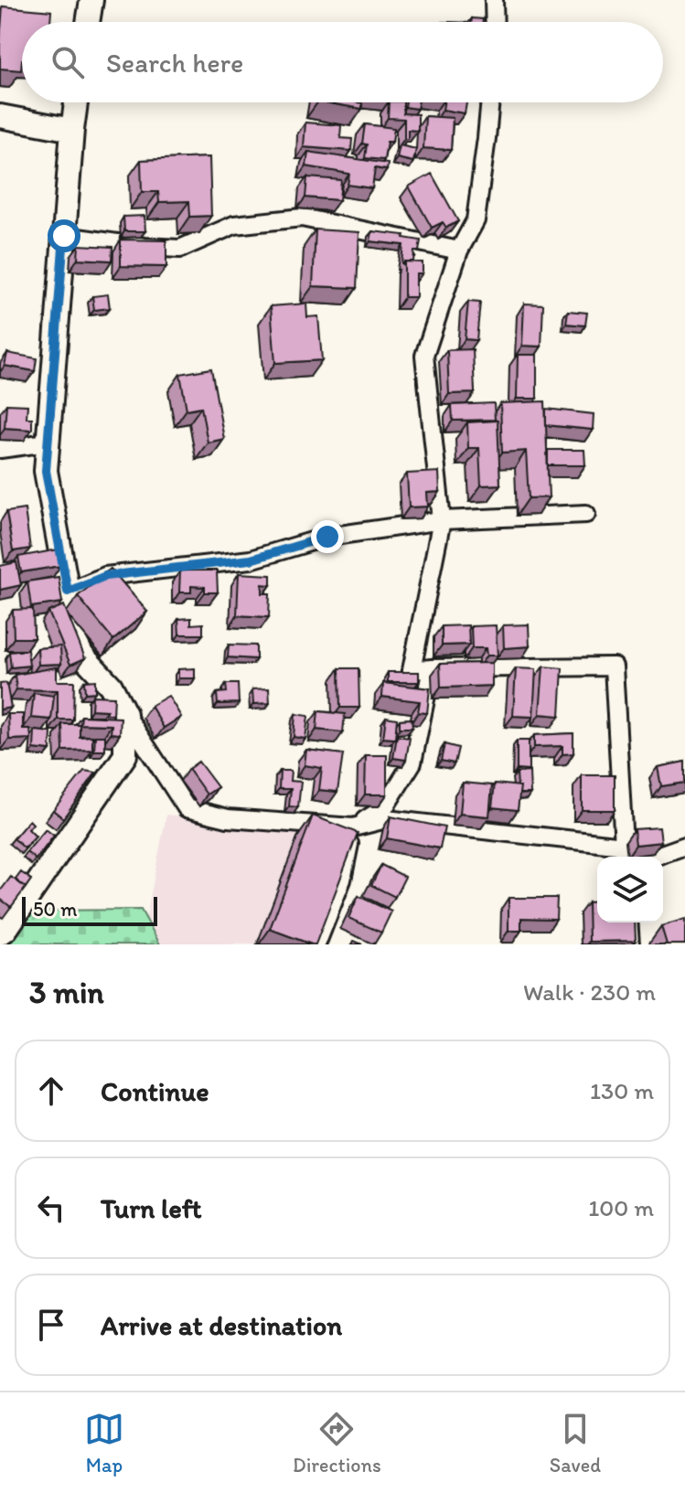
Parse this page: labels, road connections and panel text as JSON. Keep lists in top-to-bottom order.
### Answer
{
  "scale_bar": "50 m",
  "page": {
    "search": "Search here",
    "scale": "50 m",
    "heading": ["3 min", "Walk · 230 m"],
    "list": [
      ["Continue", "130 m"],
      ["Turn left", "100 m"],
      "Arrive at destination"
    ],
    "nav": ["Map", "Directions", "Saved"]
  }
}
